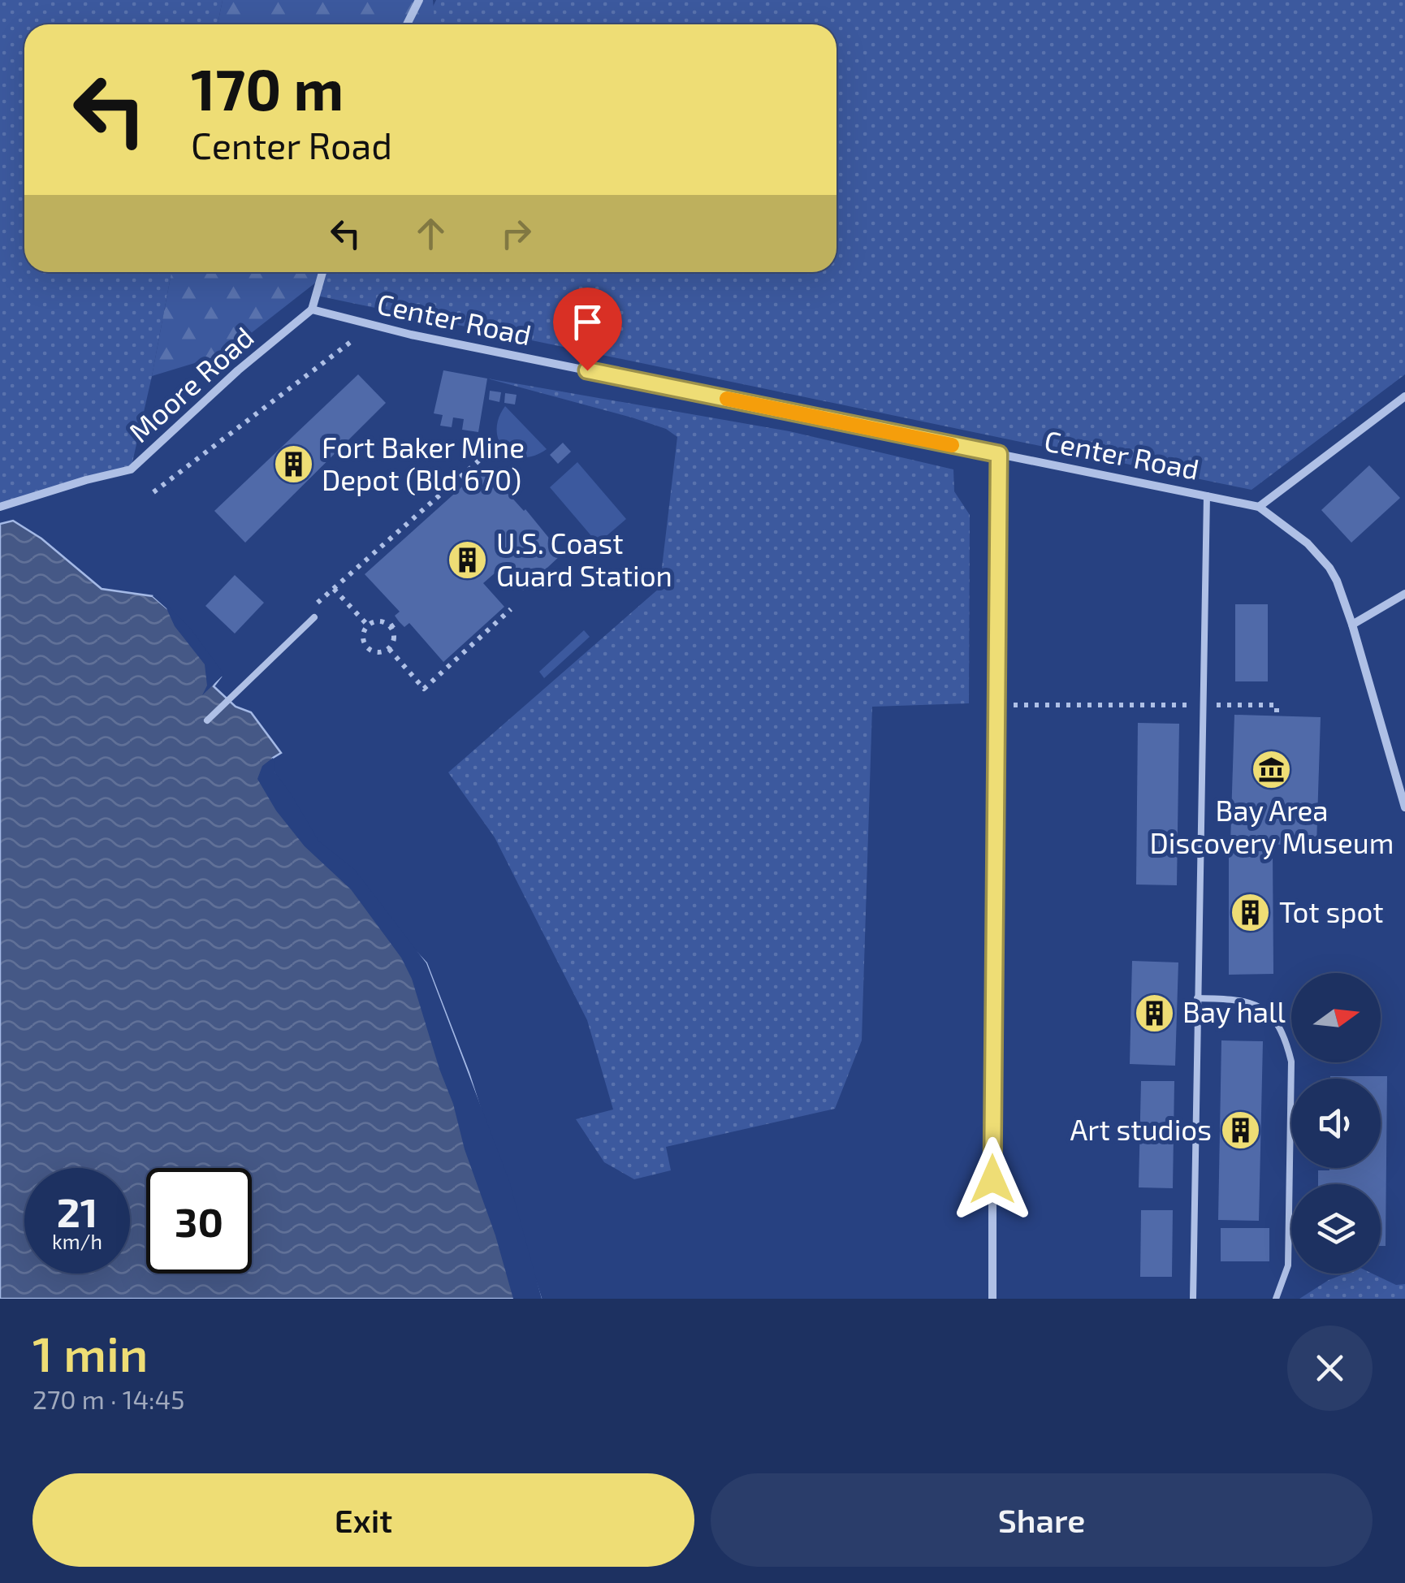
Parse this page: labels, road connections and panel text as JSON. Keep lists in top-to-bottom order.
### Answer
{
  "streets": {
    "street": ["Center Road", "Moore Road"]
  },
  "crossings": [
    ["Center Road", "Moore Road"]
  ],
  "places": {
    "building": [
      "Fort Baker Mine Depot (Bld 670)",
      "U.S. Coast Guard Station",
      "Tot spot",
      "Bay hall",
      "Art studios"
    ],
    "museum": ["Bay Area Discovery Museum"]
  },
  "north": "right",
  "page": {
    "turn": ["170 m", "Center Road"],
    "speed": "21 km/h",
    "limit": "30",
    "heading": ["1 min", "270 m · 14:45"],
    "buttons": ["Exit", "Share"]
  }
}
